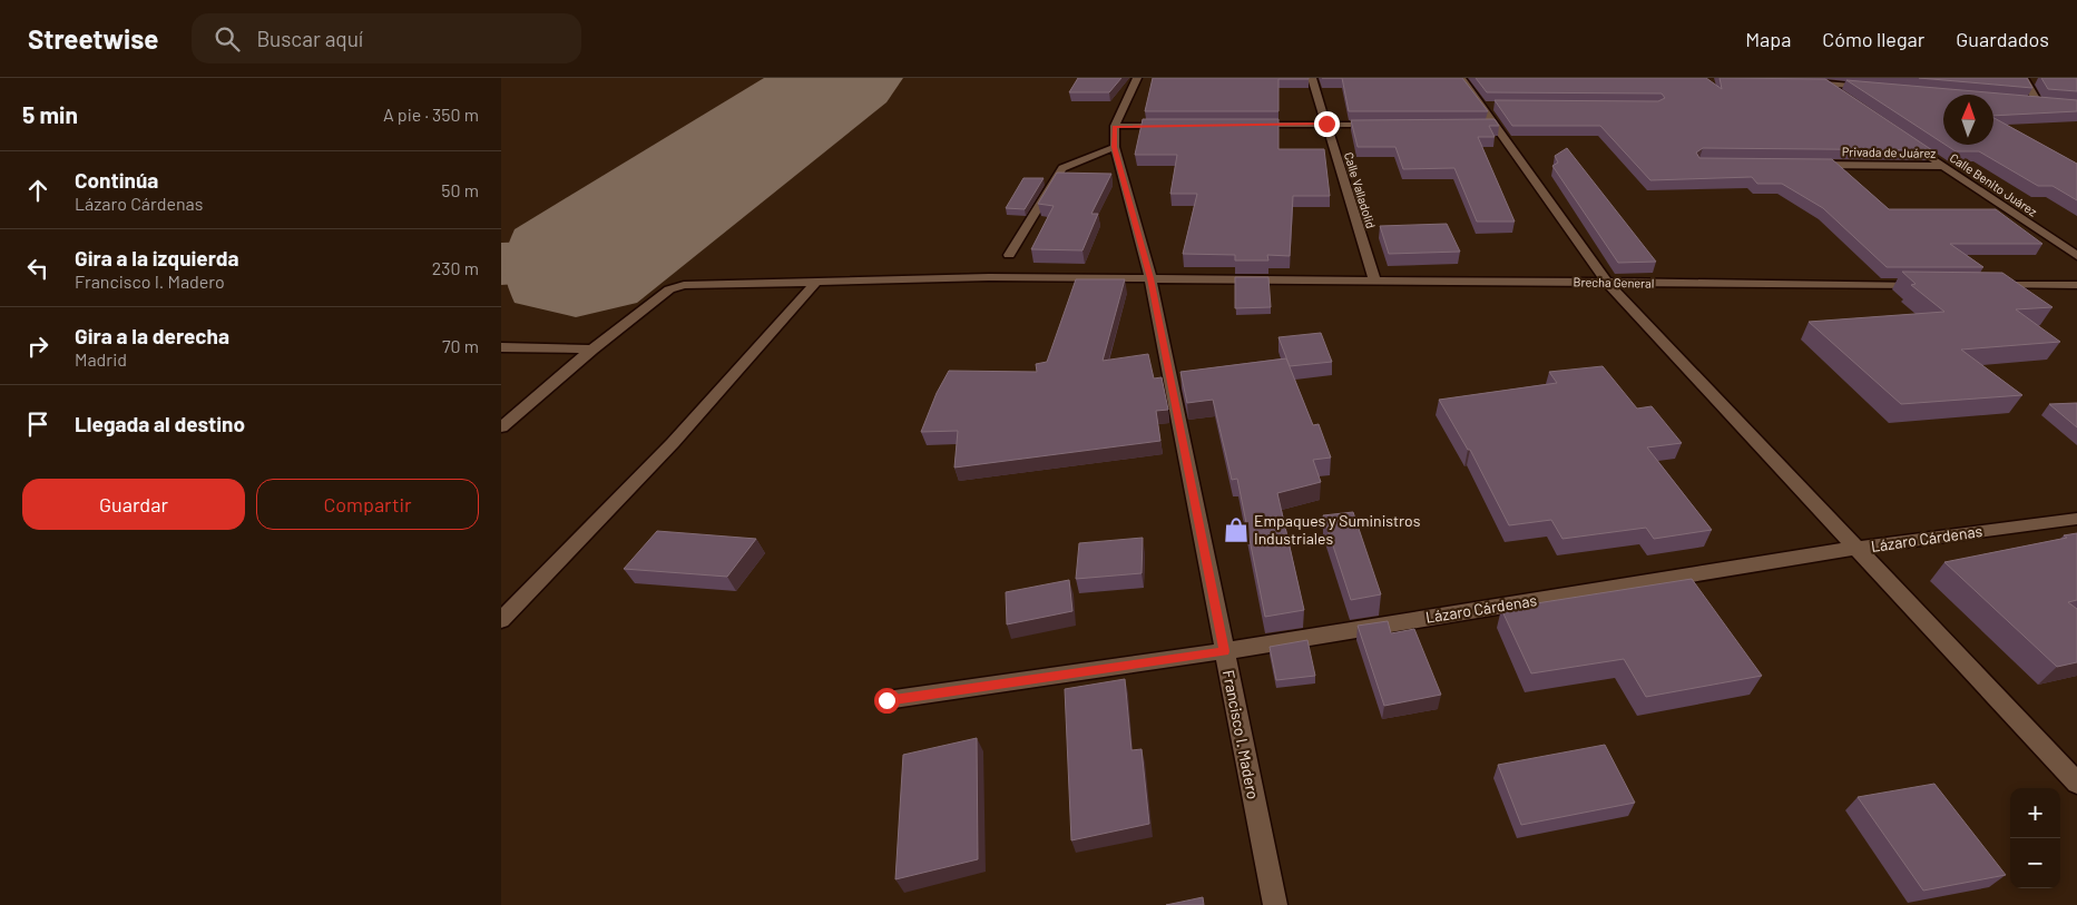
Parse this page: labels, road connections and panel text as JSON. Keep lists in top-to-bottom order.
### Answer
{
  "streets": {
    "street": [
      "Privada de Juárez",
      "Calle Benito Juárez",
      "Calle Valladolid",
      "Brecha General",
      "Lázaro Cárdenas",
      "Francisco I. Madero"
    ]
  },
  "crossings": [
    ["Privada de Juárez", "Calle Benito Juárez"],
    ["Calle Valladolid", "Brecha General"],
    ["Brecha General", "Francisco I. Madero"],
    ["Lázaro Cárdenas", "Francisco I. Madero"]
  ],
  "places": {
    "shop": ["Empaques y Suministros Industriales"]
  },
  "north": "top",
  "page": {
    "header": "Streetwise",
    "search": "Buscar aquí",
    "nav": ["Mapa", "Cómo llegar", "Guardados"],
    "heading": ["5 min", "A pie · 350 m"],
    "list": [
      ["Continúa", "Lázaro Cárdenas", "50 m"],
      ["Gira a la izquierda", "Francisco I. Madero", "230 m"],
      ["Gira a la derecha", "Madrid", "70 m"],
      "Llegada al destino"
    ],
    "buttons": ["Guardar", "Compartir"],
    "map_buttons": ["+", "−"]
  }
}
